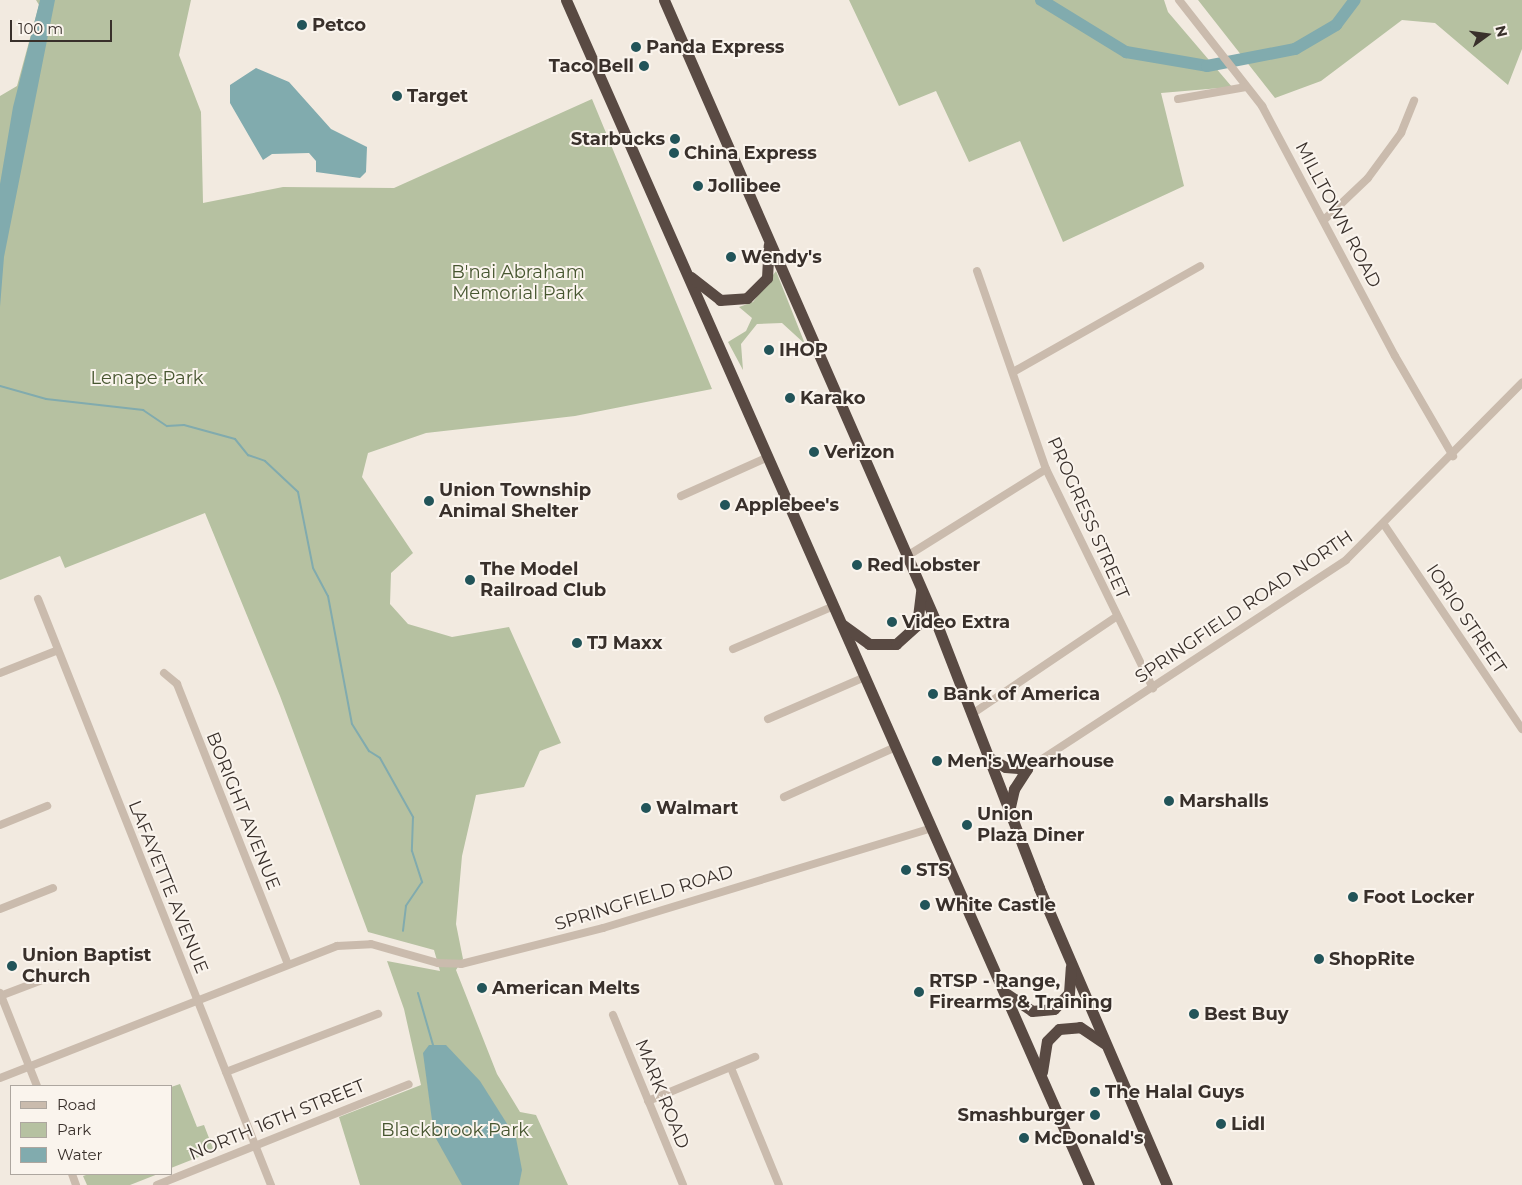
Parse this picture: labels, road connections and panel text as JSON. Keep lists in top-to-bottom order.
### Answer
{
  "streets": {
    "street": [
      "MILLTOWN ROAD",
      "PROGRESS STREET",
      "SPRINGFIELD ROAD NORTH",
      "IORIO STREET",
      "BORIGHT AVENUE",
      "LAFAYETTE AVENUE",
      "SPRINGFIELD ROAD",
      "MARK ROAD",
      "NORTH 16TH STREET"
    ]
  },
  "crossings": [
    ["MILLTOWN ROAD", "SPRINGFIELD ROAD NORTH"],
    ["PROGRESS STREET", "SPRINGFIELD ROAD NORTH"],
    ["SPRINGFIELD ROAD NORTH", "IORIO STREET"],
    ["BORIGHT AVENUE", "SPRINGFIELD ROAD"],
    ["LAFAYETTE AVENUE", "NORTH 16TH STREET"]
  ],
  "parks": ["B'nai Abraham Memorial Park", "Lenape Park", "Blackbrook Park"],
  "places": [
    "Petco",
    "Panda Express",
    "Taco Bell",
    "Target",
    "Starbucks",
    "China Express",
    "Jollibee",
    "Wendy's",
    "IHOP",
    "Karako",
    "Verizon",
    "Union Township Animal Shelter",
    "Applebee's",
    "Red Lobster",
    "The Model Railroad Club",
    "Video Extra",
    "TJ Maxx",
    "Bank of America",
    "Men's Wearhouse",
    "Marshalls",
    "Walmart",
    "Union Plaza Diner",
    "STS",
    "Foot Locker",
    "White Castle",
    "ShopRite",
    "Union Baptist Church",
    "American Melts",
    "RTSP - Range, Firearms & Training",
    "Best Buy",
    "The Halal Guys",
    "Smashburger",
    "Lidl",
    "McDonald's"
  ],
  "legend": ["Road", "Park", "Water"],
  "scale_bar": "100 m",
  "north": "right"
}
